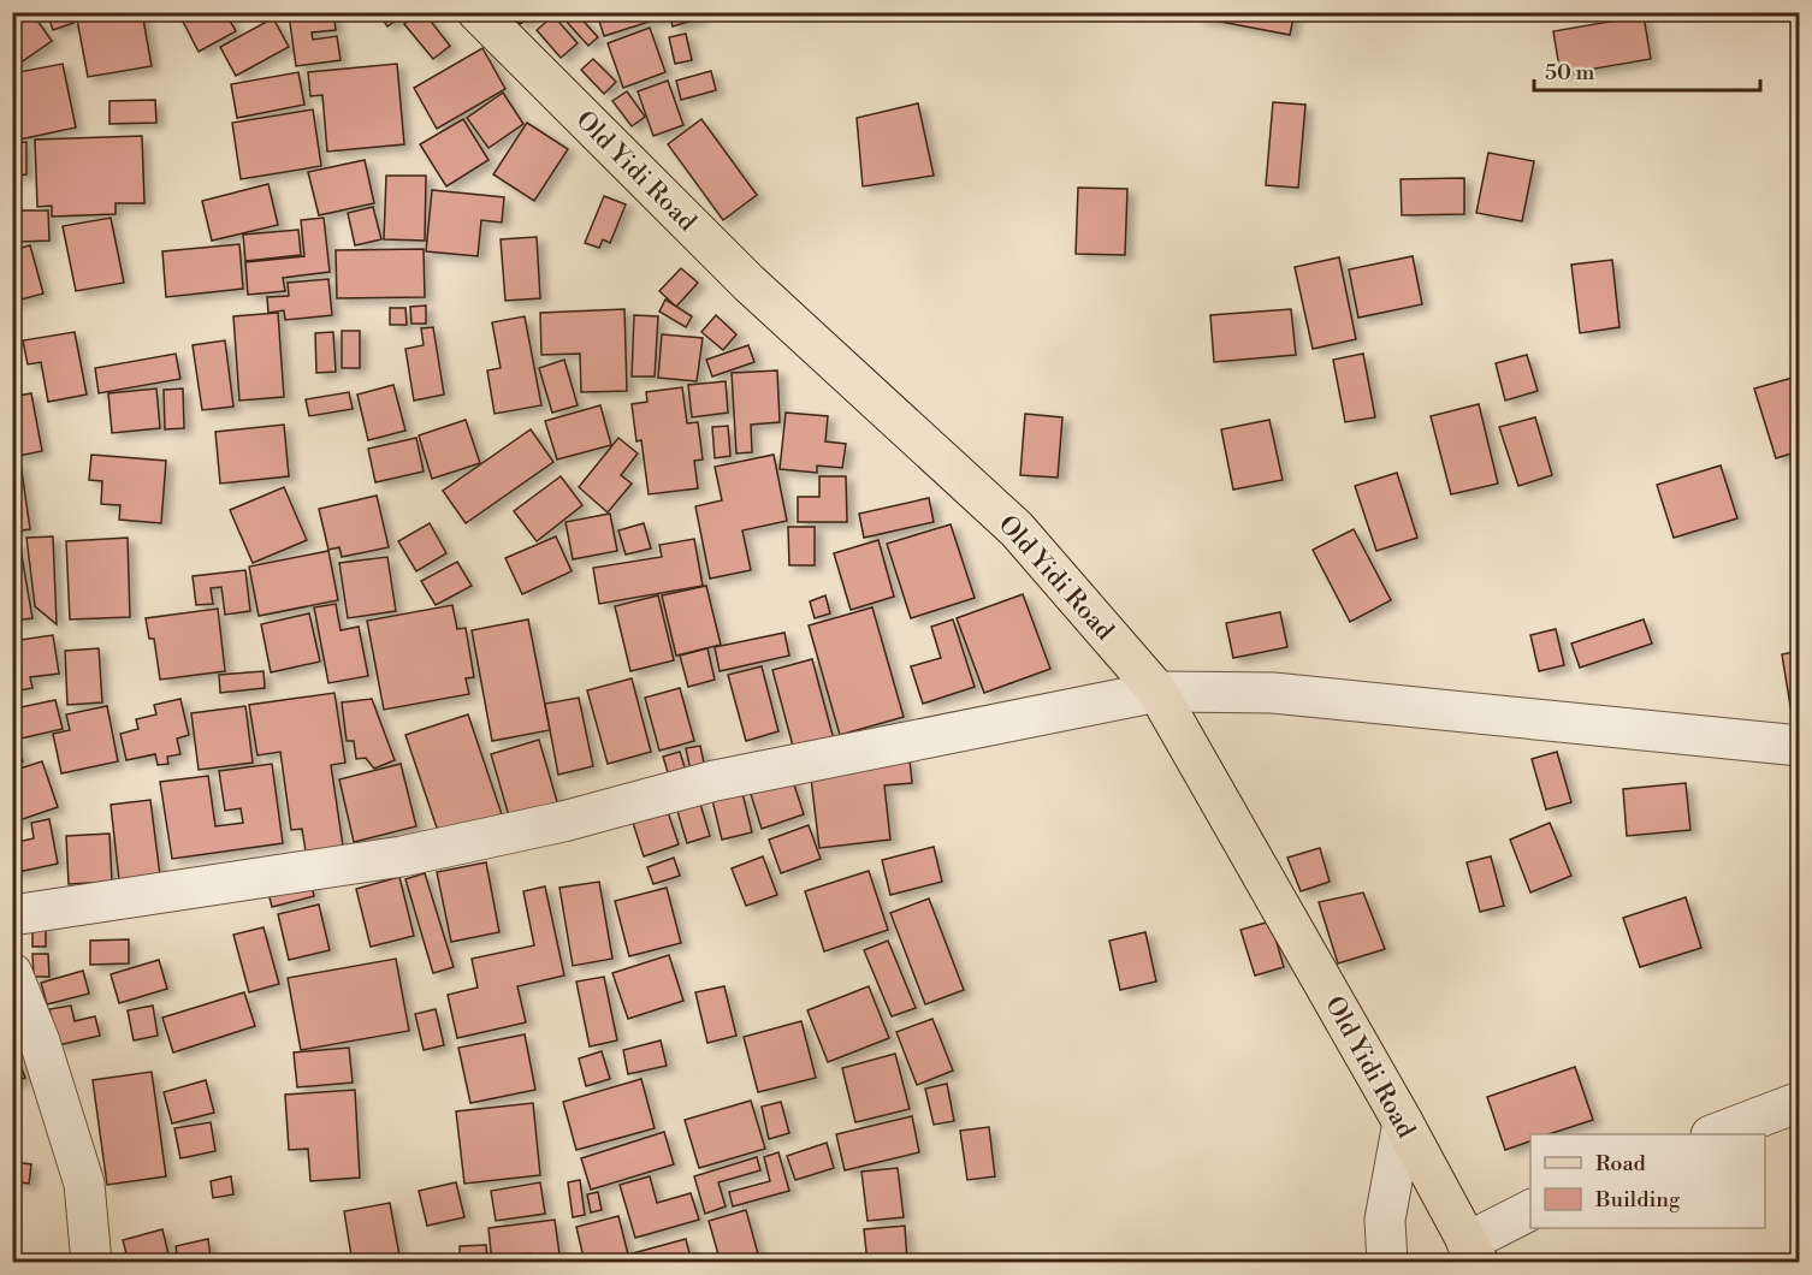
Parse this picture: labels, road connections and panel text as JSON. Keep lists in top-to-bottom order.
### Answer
{
  "streets": {
    "main road": ["Old Yidi Road"]
  },
  "legend": ["Road", "Building"],
  "scale_bar": "50 m"
}
